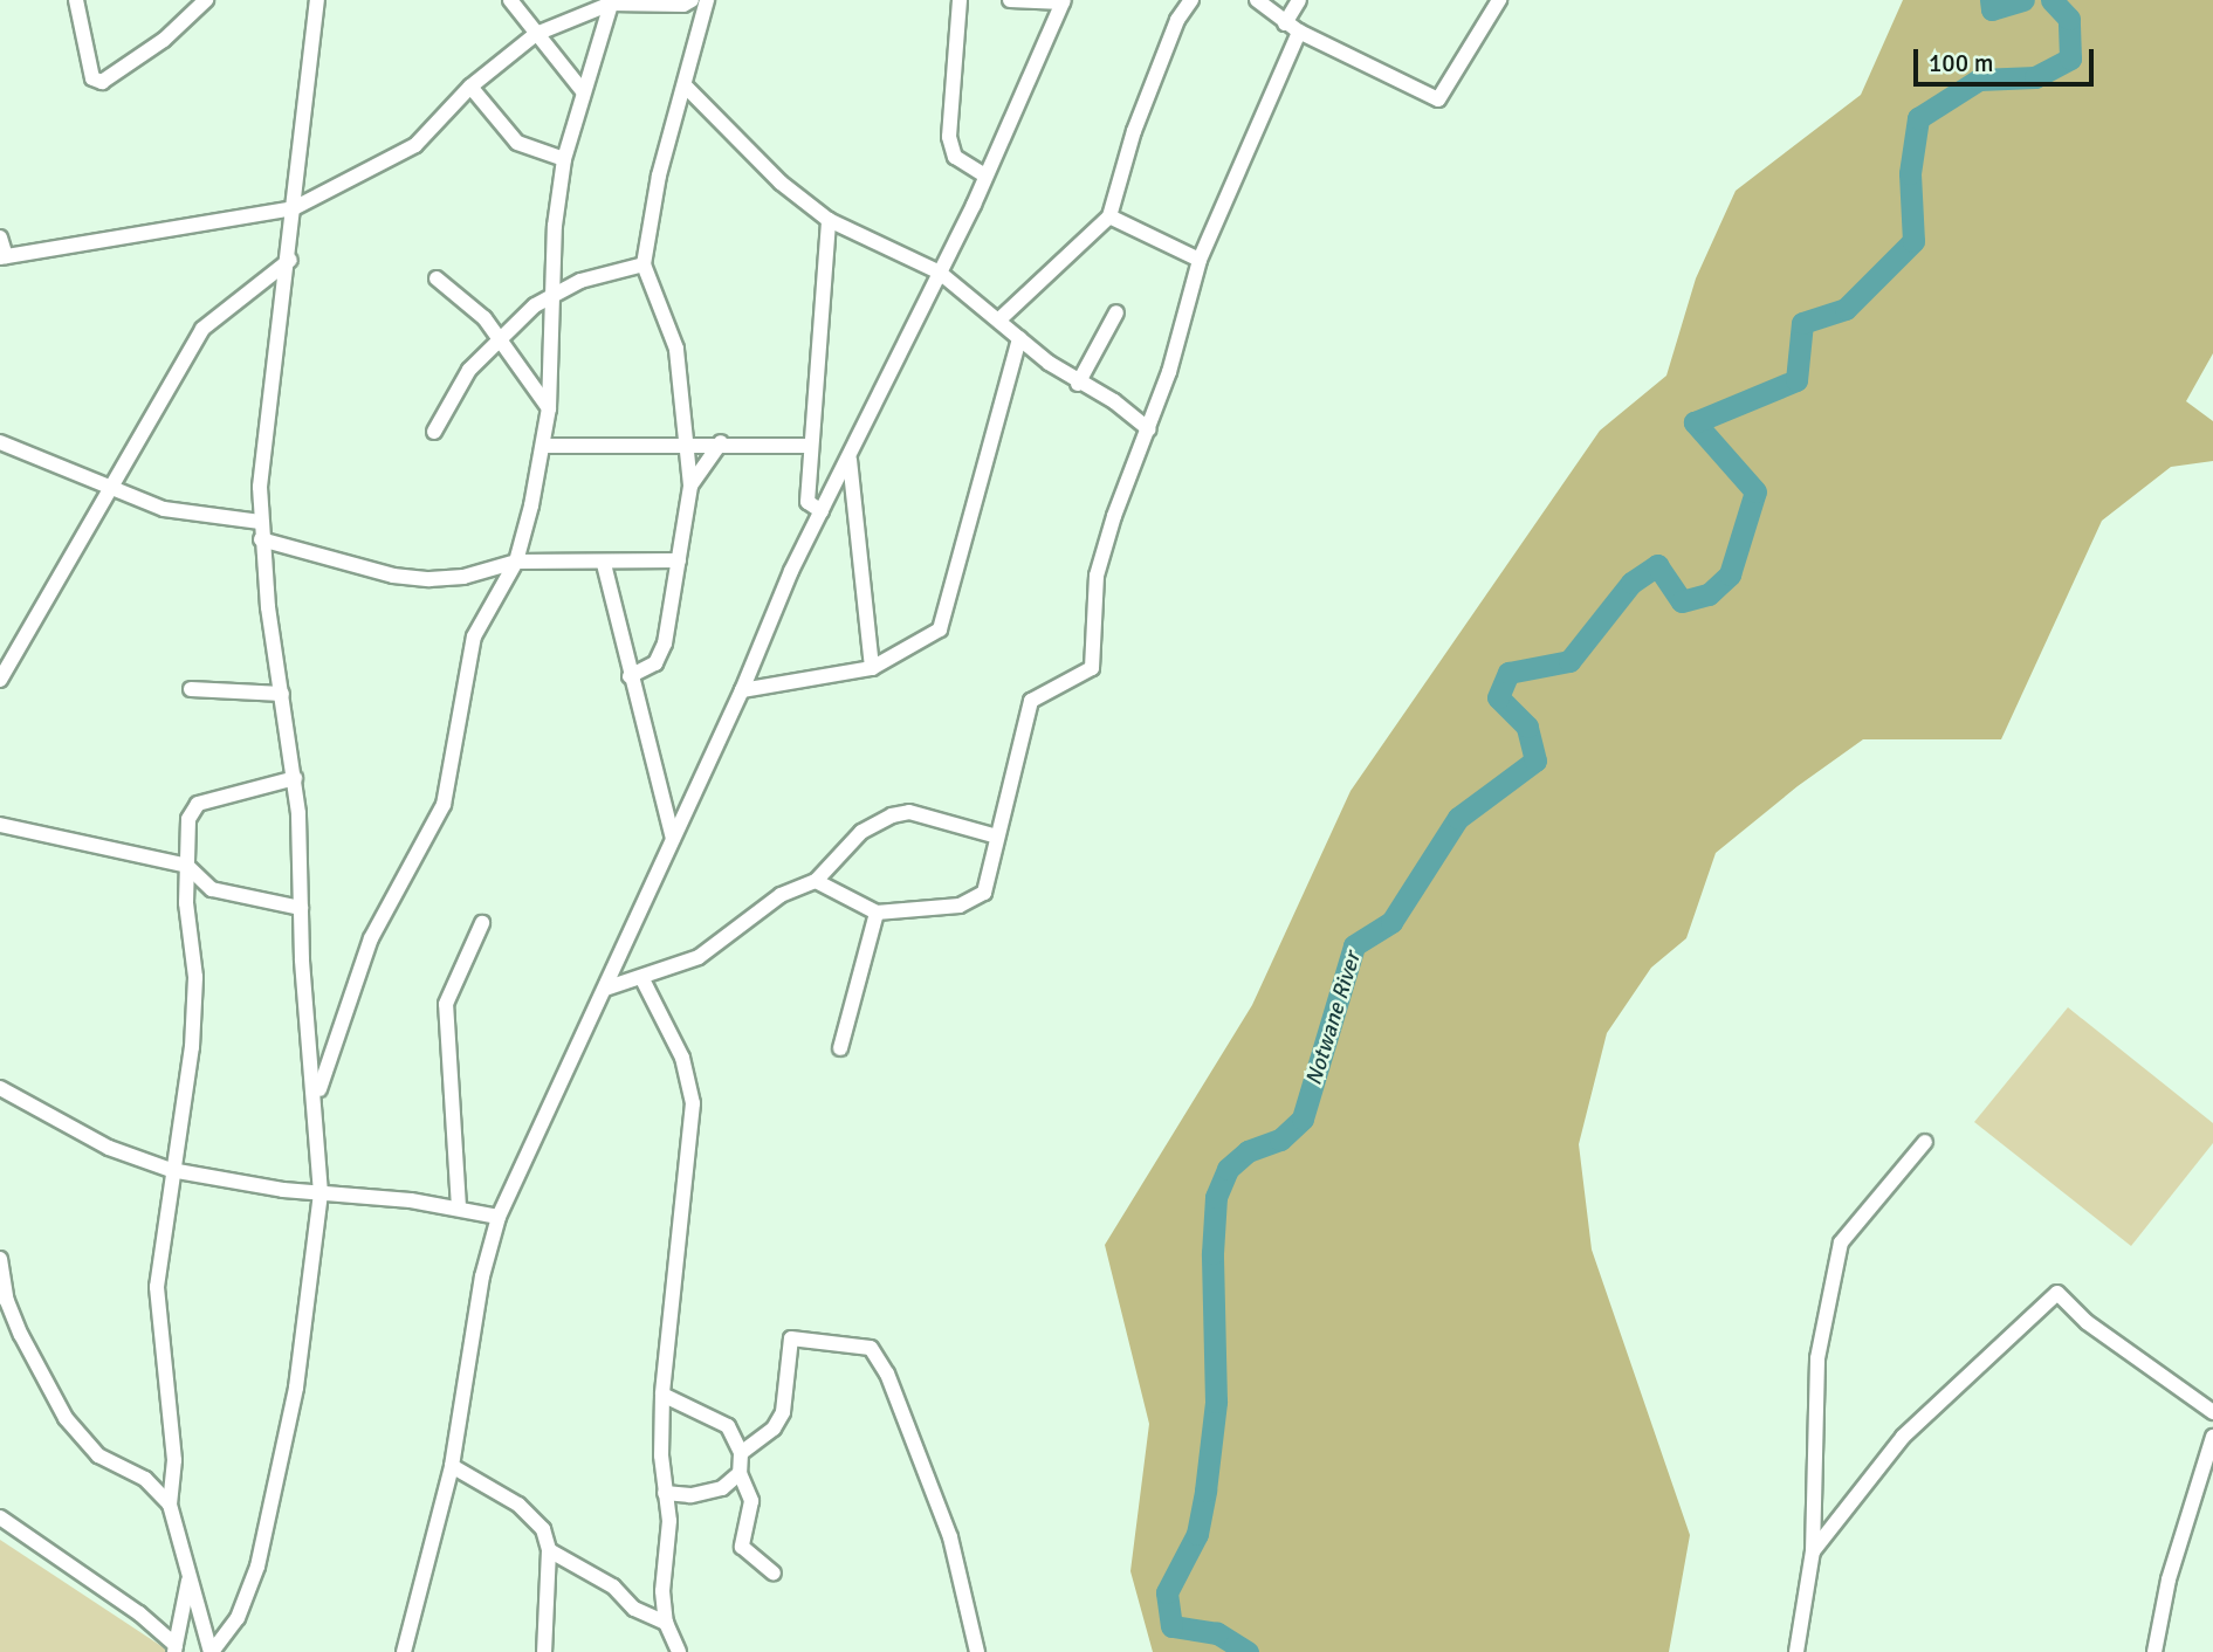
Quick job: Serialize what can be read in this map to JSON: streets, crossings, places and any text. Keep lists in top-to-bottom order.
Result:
{
  "water": ["Notwane River"],
  "scale_bar": "100 m"
}
